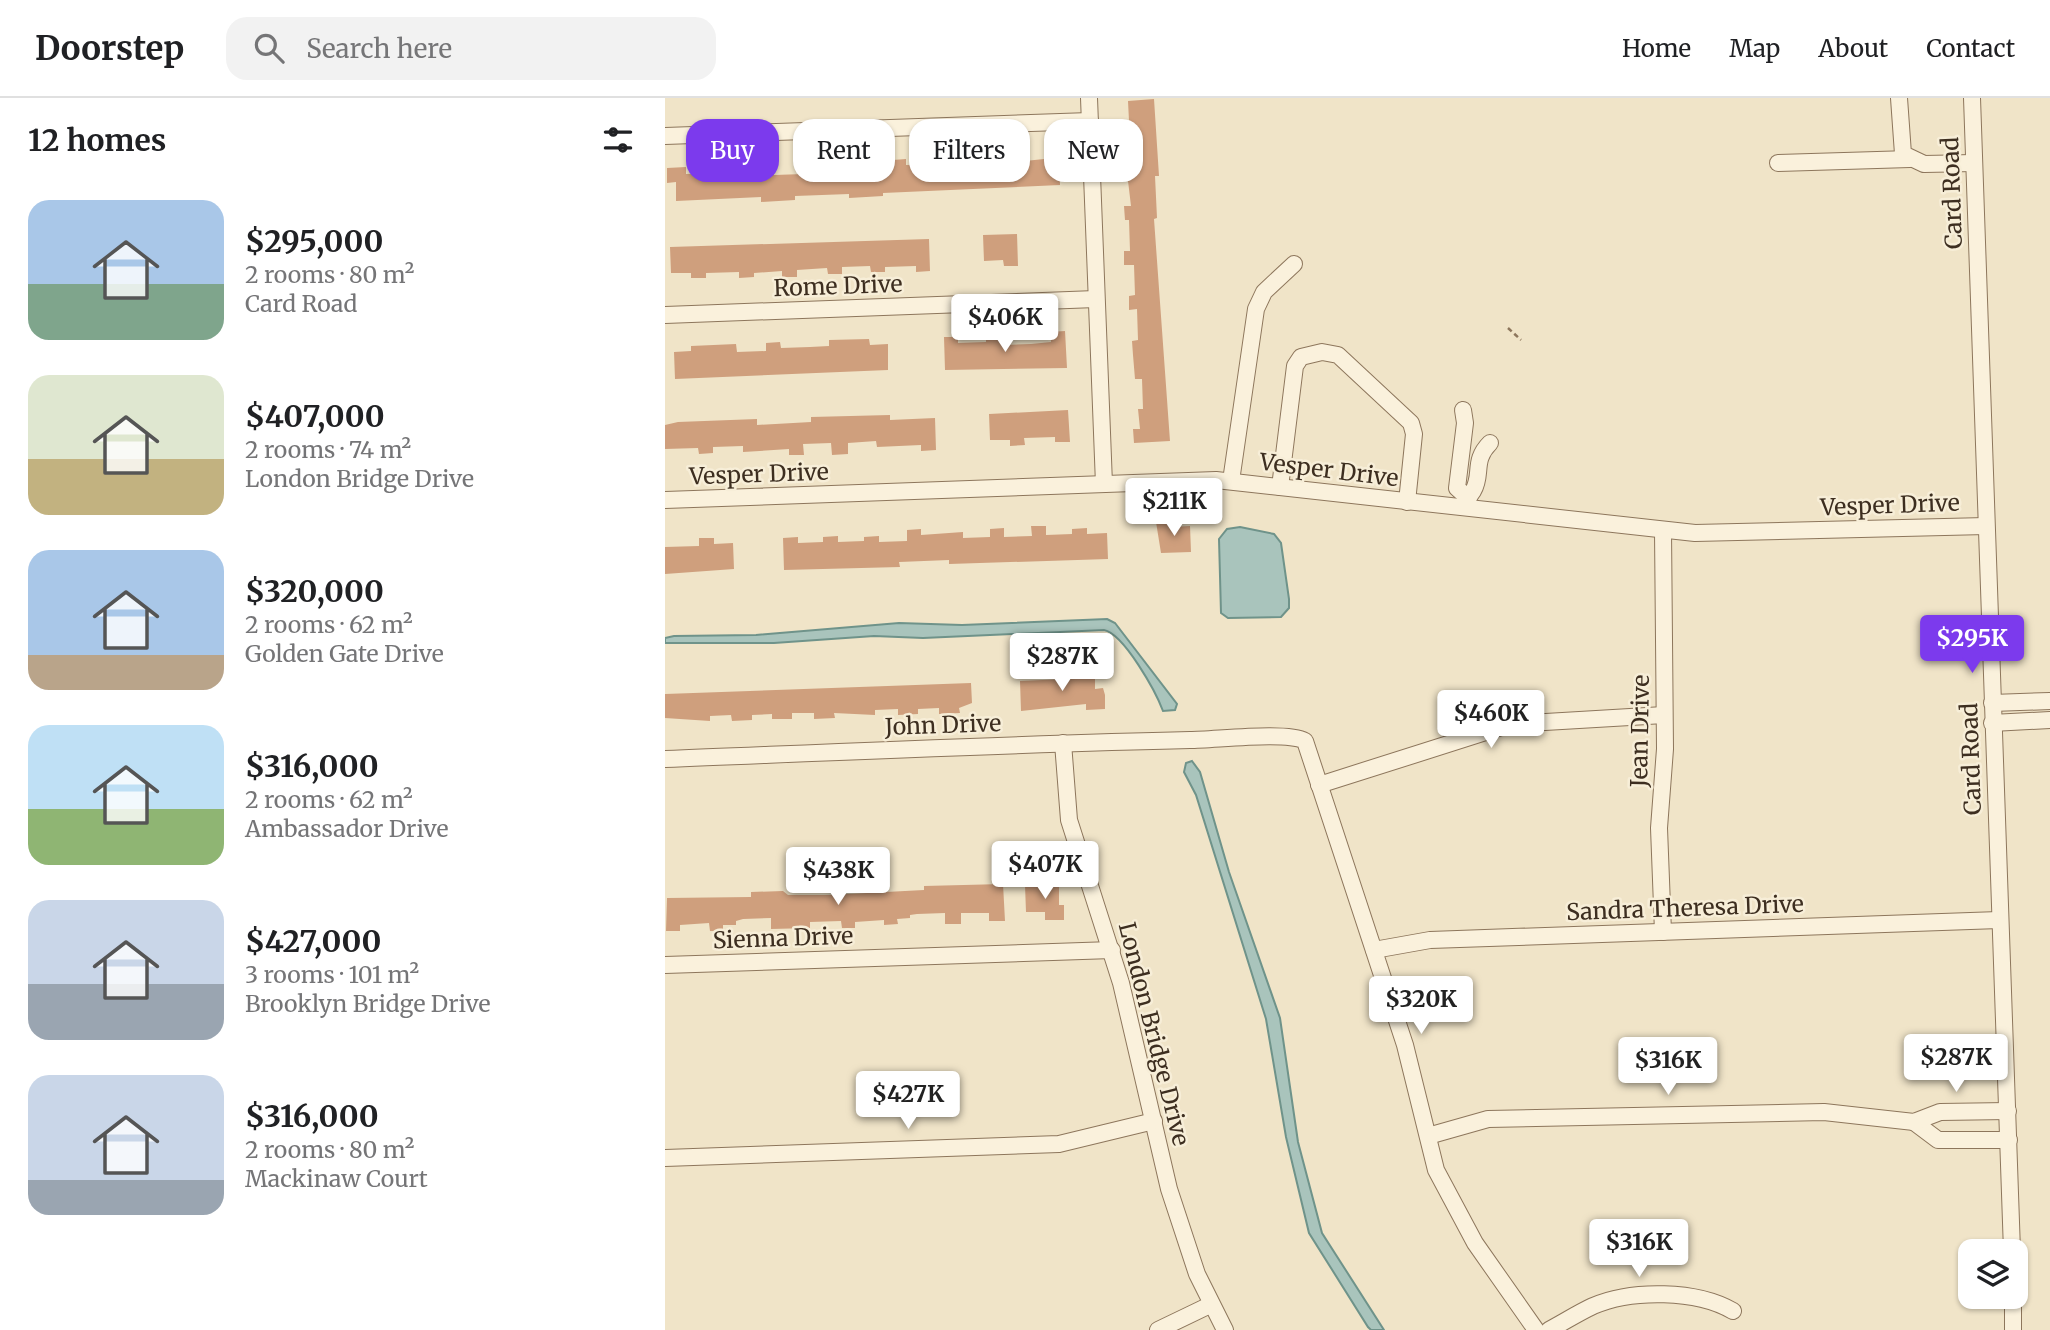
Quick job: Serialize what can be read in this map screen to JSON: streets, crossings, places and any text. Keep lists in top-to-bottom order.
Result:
{
  "streets": {
    "street": [
      "Card Road",
      "Rome Drive",
      "Vesper Drive",
      "John Drive",
      "Jean Drive",
      "Sandra Theresa Drive",
      "Sienna Drive",
      "London Bridge Drive"
    ]
  },
  "crossings": [
    ["Card Road", "Vesper Drive"],
    ["Card Road", "Sandra Theresa Drive"],
    ["Vesper Drive", "Jean Drive"],
    ["John Drive", "London Bridge Drive"],
    ["Jean Drive", "Sandra Theresa Drive"],
    ["Sienna Drive", "London Bridge Drive"]
  ],
  "page": {
    "header": "Doorstep",
    "search": "Search here",
    "nav": [
      "Home",
      "Map",
      "About",
      "Contact"
    ],
    "heading": "12 homes",
    "chip": [
      "Buy",
      "Rent",
      "Filters",
      "New"
    ],
    "list": [
      {
        "name": "$295,000",
        "note": "2 rooms · 80 m² · Card Road"
      },
      {
        "name": "$407,000",
        "note": "2 rooms · 74 m² · London Bridge Drive"
      },
      {
        "name": "$320,000",
        "note": "2 rooms · 62 m² · Golden Gate Drive"
      },
      {
        "name": "$316,000",
        "note": "2 rooms · 62 m² · Ambassador Drive"
      },
      {
        "name": "$427,000",
        "note": "3 rooms · 101 m² · Brooklyn Bridge Drive"
      },
      {
        "name": "$316,000",
        "note": "2 rooms · 80 m² · Mackinaw Court"
      }
    ],
    "price": [
      "$406K",
      "$211K",
      "$295K",
      "$287K",
      "$460K",
      "$407K",
      "$438K",
      "$320K",
      "$287K",
      "$316K",
      "$427K",
      "$316K"
    ]
  }
}
